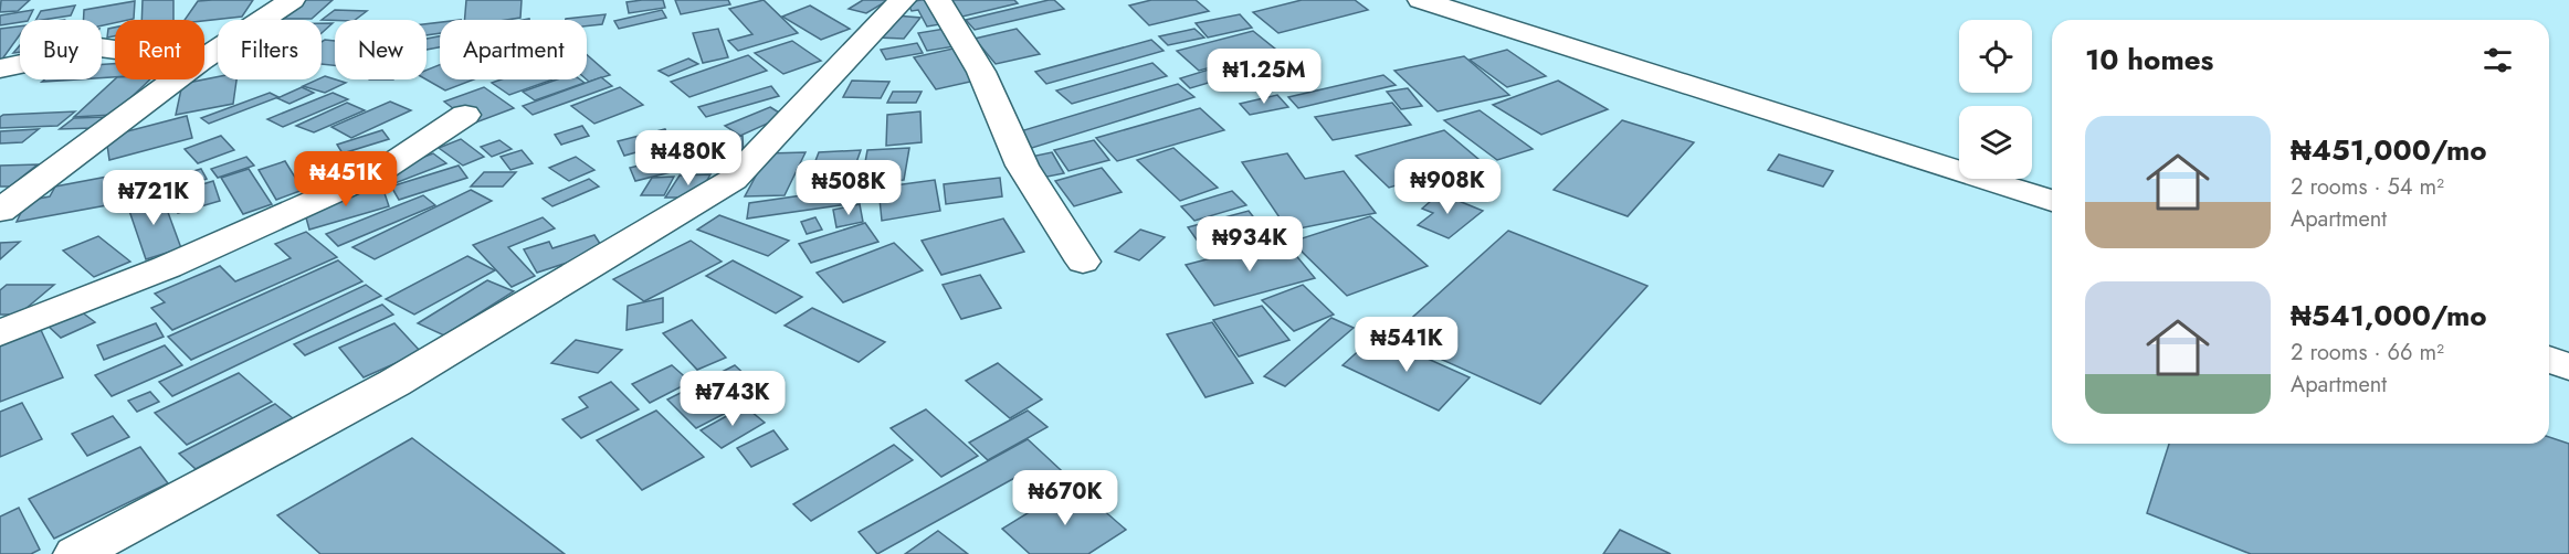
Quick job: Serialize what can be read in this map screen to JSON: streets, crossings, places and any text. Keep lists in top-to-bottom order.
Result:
{
  "page": {
    "chip": [
      "Buy",
      "Rent",
      "Filters",
      "New",
      "Apartment"
    ],
    "heading": "10 homes",
    "price": [
      "₦1.25M",
      "₦480K",
      "₦451K",
      "₦908K",
      "₦508K",
      "₦721K",
      "₦934K",
      "₦541K",
      "₦743K",
      "₦670K"
    ],
    "list": [
      {
        "name": "₦451,000/mo",
        "note": "2 rooms · 54 m² · Apartment"
      },
      {
        "name": "₦541,000/mo",
        "note": "2 rooms · 66 m² · Apartment"
      }
    ]
  }
}
